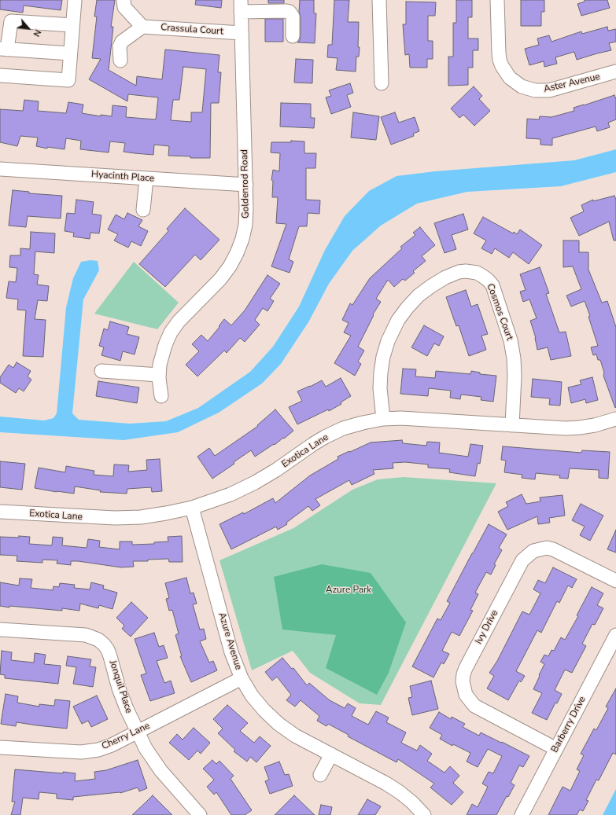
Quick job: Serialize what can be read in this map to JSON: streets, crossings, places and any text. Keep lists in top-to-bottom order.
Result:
{
  "streets": {
    "street": [
      "Crassula Court",
      "Aster Avenue",
      "Hyacinth Place",
      "Goldenrod Road",
      "Cosmos Court",
      "Exotica Lane",
      "Ivy Drive",
      "Azure Avenue",
      "Jonquil Place",
      "Barberry Drive",
      "Cherry Lane"
    ]
  },
  "crossings": [
    ["Crassula Court", "Goldenrod Road"],
    ["Hyacinth Place", "Goldenrod Road"],
    ["Cosmos Court", "Exotica Lane"],
    ["Exotica Lane", "Azure Avenue"],
    ["Ivy Drive", "Barberry Drive"],
    ["Azure Avenue", "Cherry Lane"],
    ["Jonquil Place", "Cherry Lane"]
  ],
  "parks": ["Azure Park"],
  "north": "bottom right"
}
